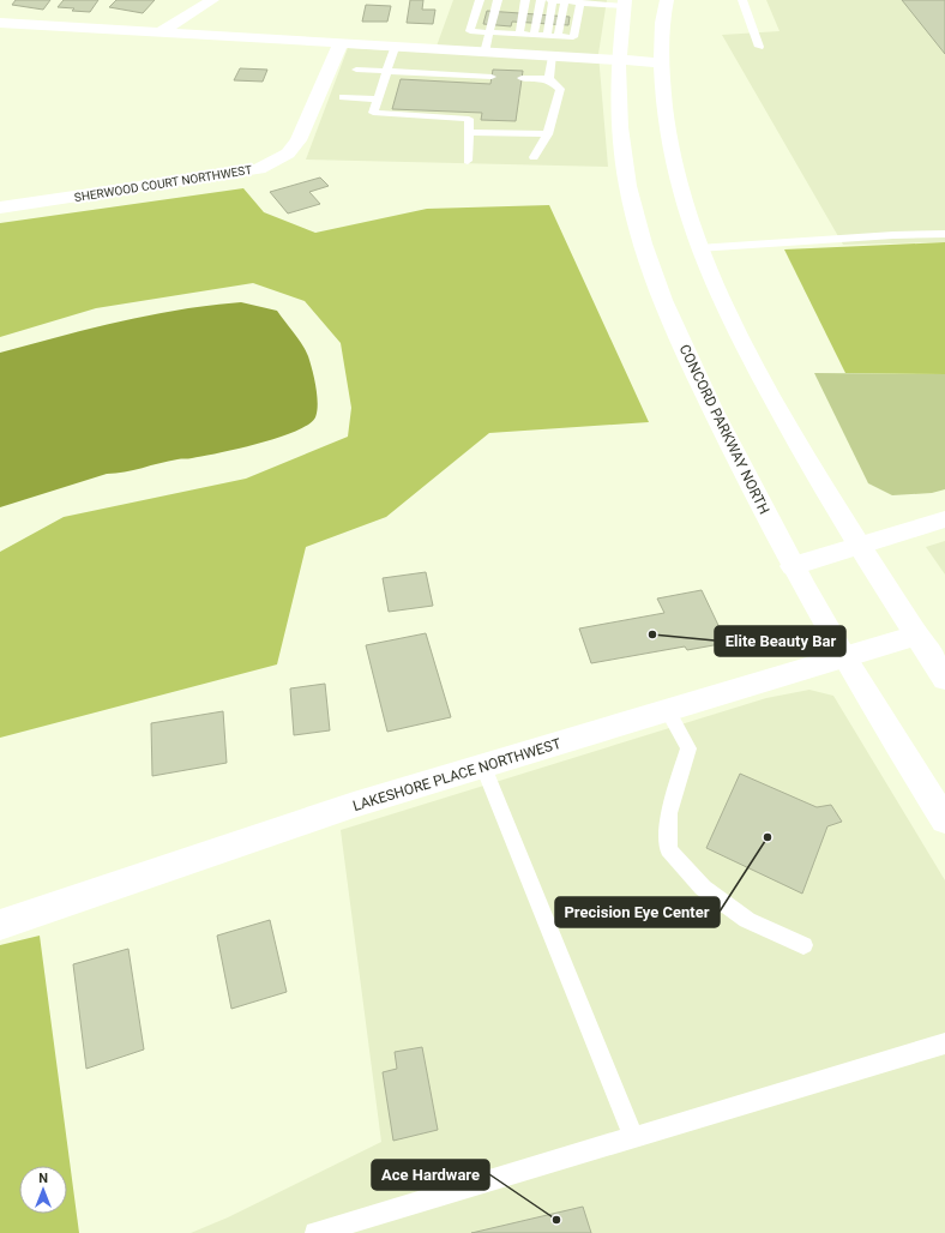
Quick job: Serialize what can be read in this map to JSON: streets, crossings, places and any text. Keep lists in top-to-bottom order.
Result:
{
  "streets": {
    "main road": ["SHERWOOD COURT NORTHWEST", "CONCORD PARKWAY NORTH", "LAKESHORE PLACE NORTHWEST"]
  },
  "crossings": [
    ["CONCORD PARKWAY NORTH", "LAKESHORE PLACE NORTHWEST"]
  ],
  "places": ["Elite Beauty Bar", "Precision Eye Center", "Ace Hardware"],
  "north": "top"
}
